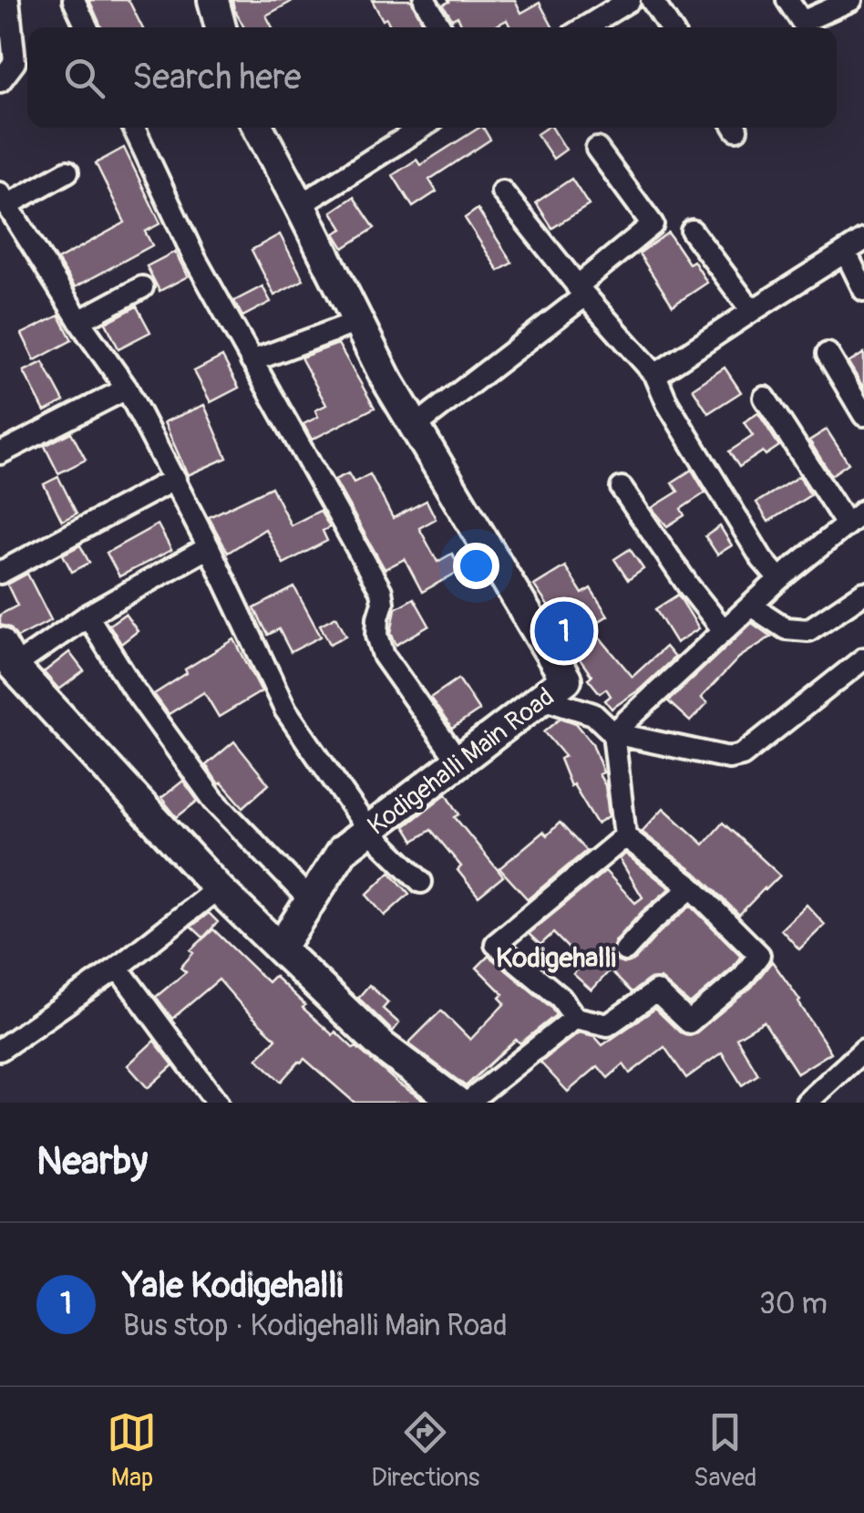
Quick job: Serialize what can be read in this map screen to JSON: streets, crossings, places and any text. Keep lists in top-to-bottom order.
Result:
{
  "streets": {
    "street": ["Kodigehalli Main Road"]
  },
  "districts": ["Kodigehalli"],
  "page": {
    "search": "Search here",
    "pins": "1",
    "heading": "Nearby",
    "list": [
      {
        "mark": "1",
        "name": "Yale Kodigehalli",
        "note": "Bus stop · Kodigehalli Main Road",
        "value": "30 m"
      }
    ],
    "nav": ["Map", "Directions", "Saved"]
  }
}
